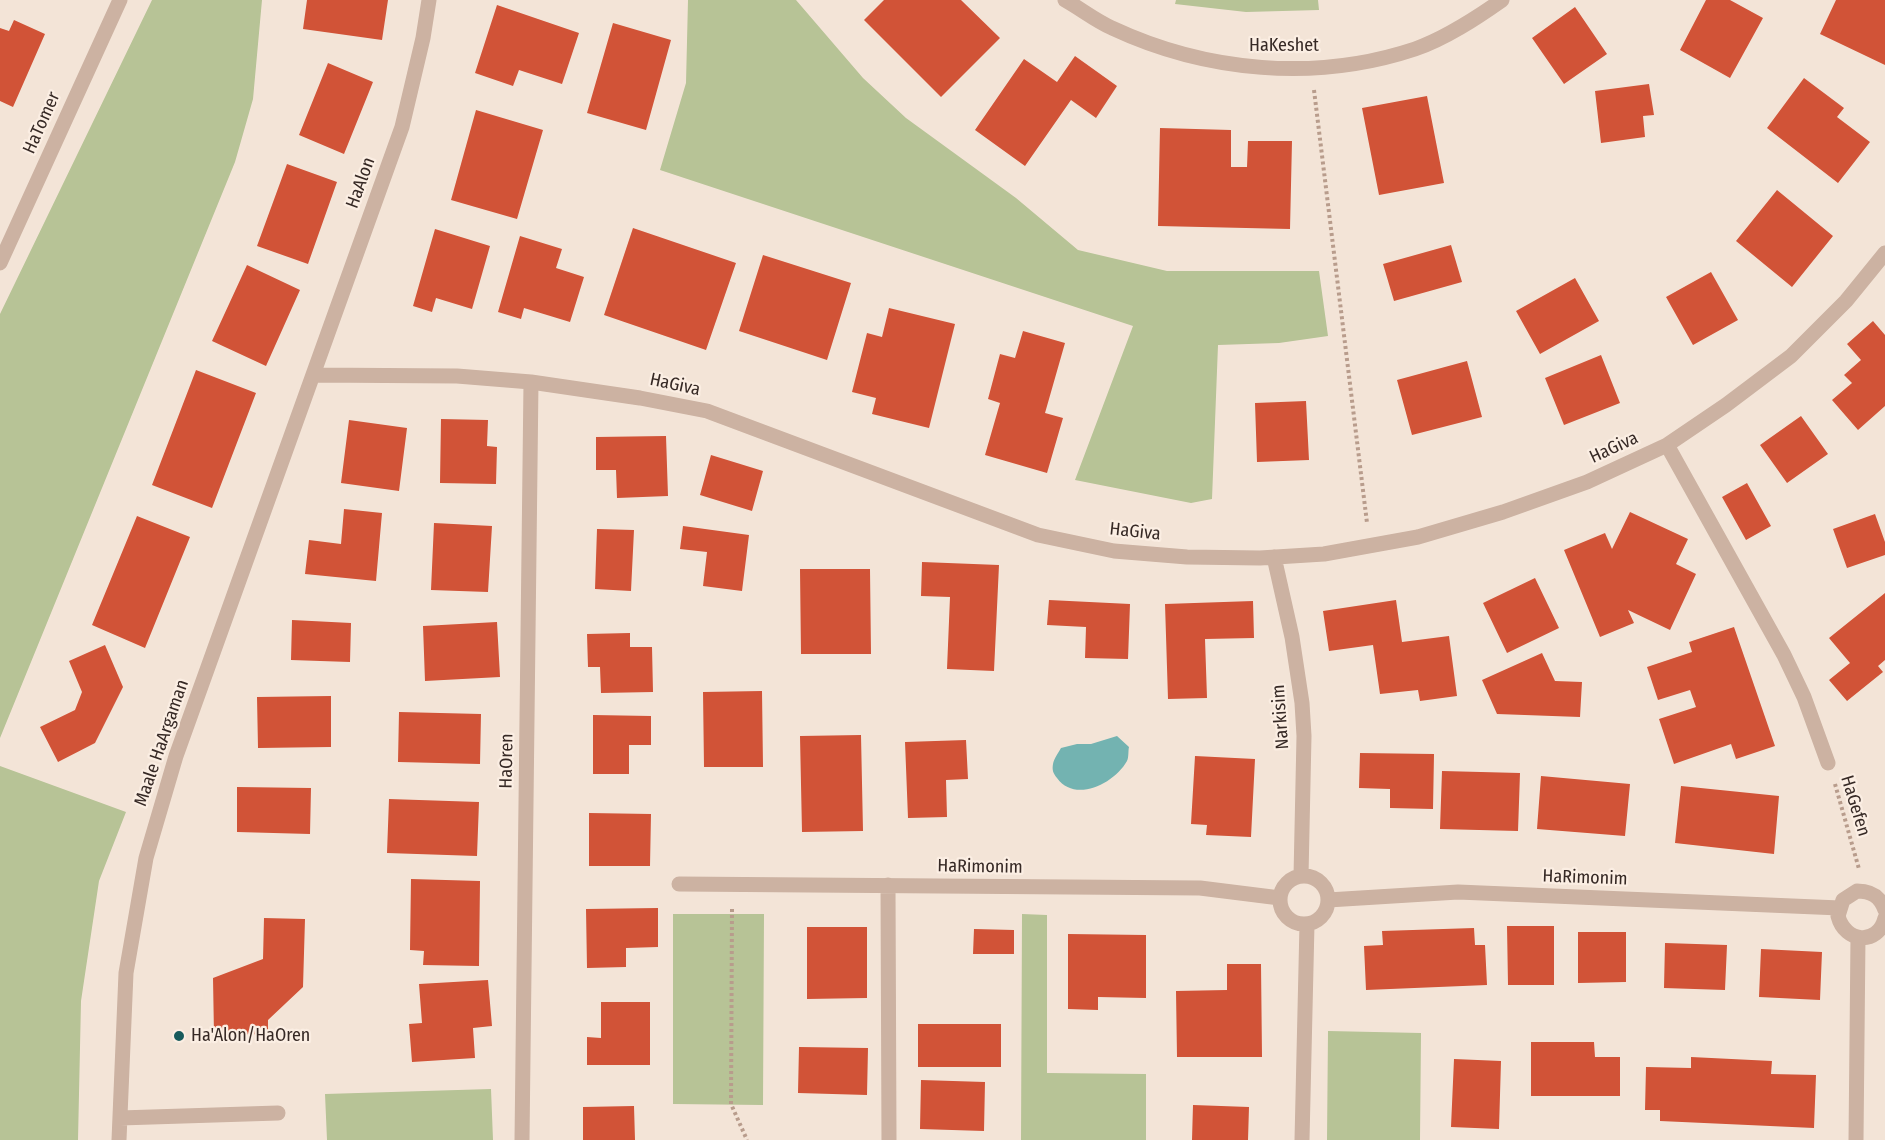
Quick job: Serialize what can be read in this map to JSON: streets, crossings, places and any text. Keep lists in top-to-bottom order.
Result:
{
  "streets": {
    "street": [
      "HaKeshet",
      "HaTomer",
      "HaAlon",
      "HaGiva",
      "Narkisim",
      "Maale HaArgaman",
      "HaOren",
      "HaRimonim"
    ],
    "path": ["HaGefen"]
  },
  "crossings": [
    ["HaAlon", "HaGiva"],
    ["HaAlon", "Maale HaArgaman"],
    ["HaGiva", "Narkisim"],
    ["HaGiva", "Maale HaArgaman"],
    ["HaGiva", "HaOren"],
    ["Narkisim", "HaRimonim"]
  ],
  "places": ["Ha'Alon/HaOren"]
}
